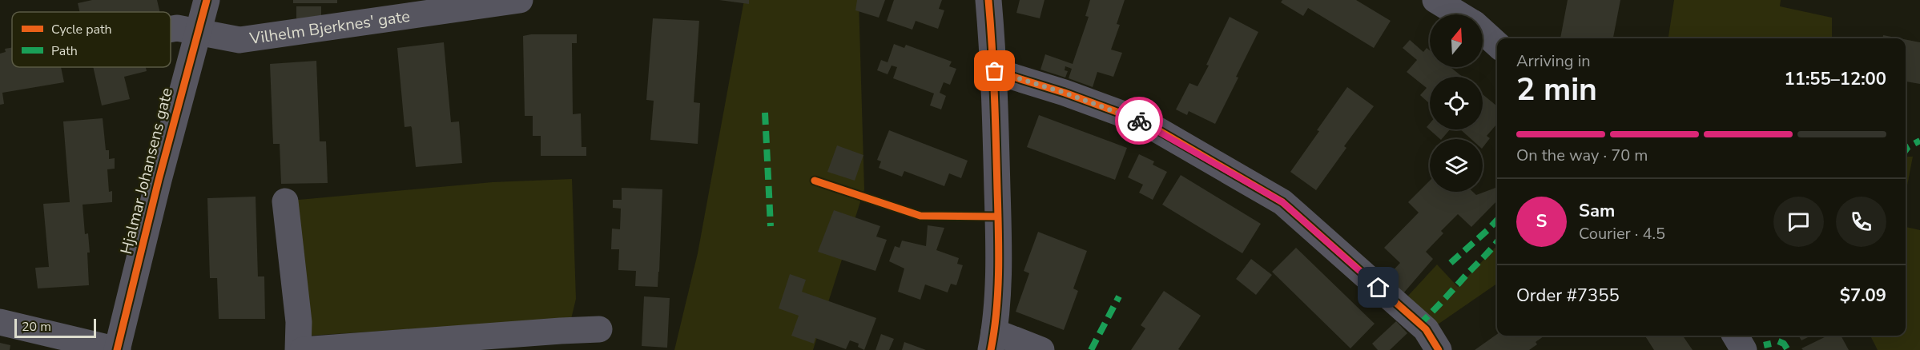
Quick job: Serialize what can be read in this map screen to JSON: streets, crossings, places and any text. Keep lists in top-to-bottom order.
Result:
{
  "streets": {
    "street": ["Vilhelm Bjerknes' gate", "Hjalmar Johansens gate"]
  },
  "crossings": [
    ["Vilhelm Bjerknes' gate", "Hjalmar Johansens gate"]
  ],
  "legend": ["Cycle path", "Path"],
  "scale_bar": "20 m",
  "north": "top",
  "page": {
    "heading": ["2 min", "Arriving in", "11:55–12:00"],
    "panel": [
      "Sam",
      "Courier · 4.5",
      "Order #7355",
      "$7.09"
    ],
    "bar": "On the way · 70 m",
    "round": "S",
    "scale": "20 m"
  }
}
